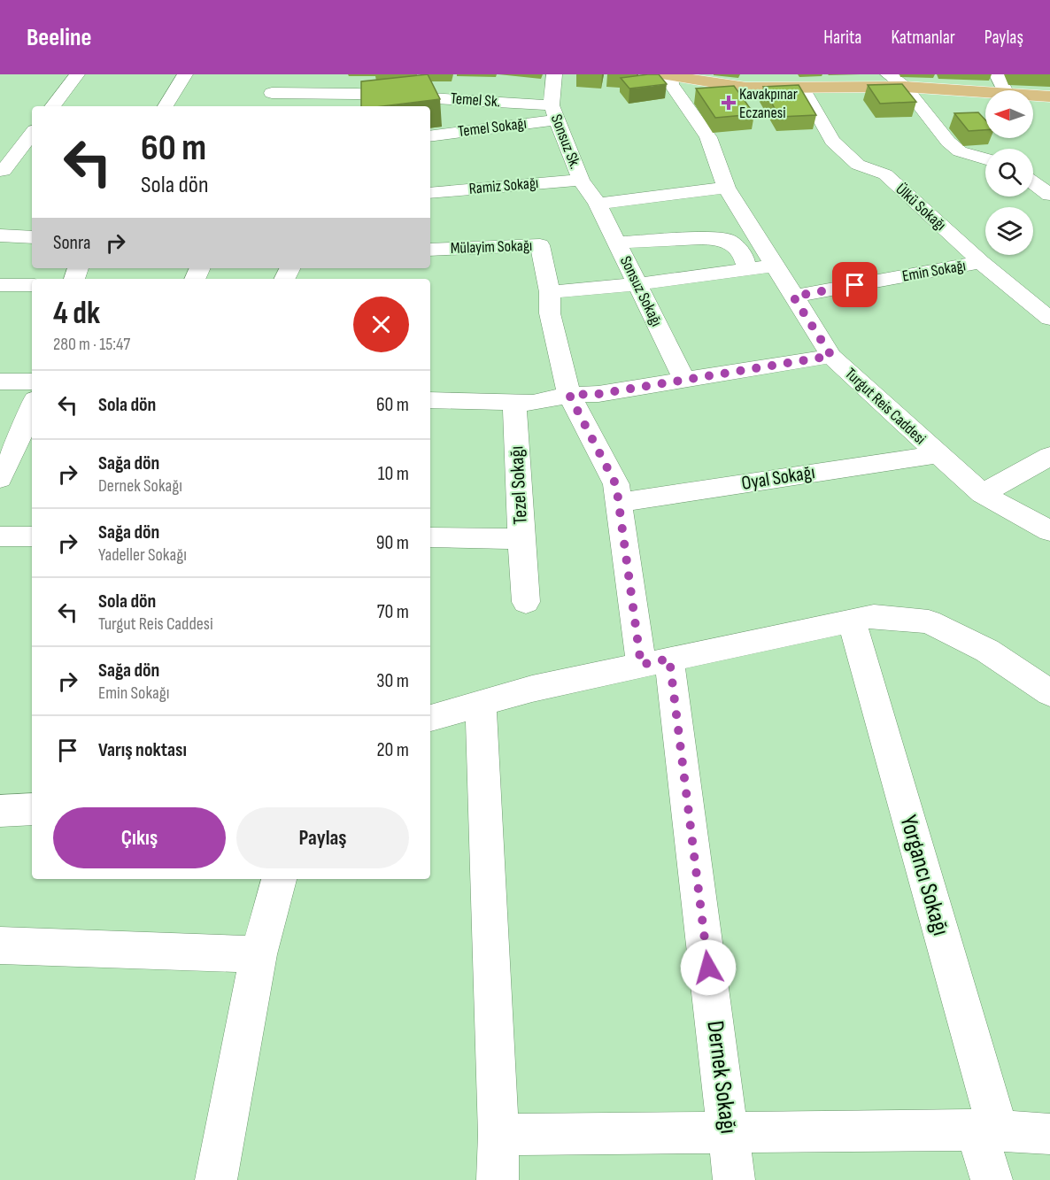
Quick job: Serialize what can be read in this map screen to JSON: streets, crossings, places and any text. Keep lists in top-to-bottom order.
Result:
{
  "streets": {
    "street": [
      "Temel Sk.",
      "Temel Sokağı",
      "Sonsuz Sk.",
      "Ramiz Sokağı",
      "Ülkü Sokağı",
      "Mülayim Sokağı",
      "Emin Sokağı",
      "Sonsuz Sokağı",
      "Turgut Reis Caddesi",
      "Oyal Sokağı",
      "Tezel Sokağı",
      "Yorgancı Sokağı",
      "Dernek Sokağı"
    ]
  },
  "crossings": [
    ["Temel Sk.", "Temel Sokağı"],
    ["Temel Sk.", "Sonsuz Sk."],
    ["Temel Sokağı", "Sonsuz Sk."],
    ["Sonsuz Sk.", "Ramiz Sokağı"],
    ["Sonsuz Sk.", "Sonsuz Sokağı"],
    ["Ülkü Sokağı", "Emin Sokağı"],
    ["Mülayim Sokağı", "Dernek Sokağı"],
    ["Emin Sokağı", "Turgut Reis Caddesi"],
    ["Turgut Reis Caddesi", "Oyal Sokağı"],
    ["Oyal Sokağı", "Dernek Sokağı"]
  ],
  "places": {
    "health": ["Kavakpınar Eczanesi"]
  },
  "north": "left",
  "page": {
    "header": "Beeline",
    "nav": ["Harita", "Katmanlar", "Paylaş"],
    "turn": ["60 m", "Sola dön"],
    "then": "Sonra",
    "heading": ["4 dk", "280 m · 15:47"],
    "list": [
      {
        "name": "Sola dön",
        "value": "60 m"
      },
      {
        "name": "Sağa dön",
        "note": "Dernek Sokağı",
        "value": "10 m"
      },
      {
        "name": "Sağa dön",
        "note": "Yadeller Sokağı",
        "value": "90 m"
      },
      {
        "name": "Sola dön",
        "note": "Turgut Reis Caddesi",
        "value": "70 m"
      },
      {
        "name": "Sağa dön",
        "note": "Emin Sokağı",
        "value": "30 m"
      },
      {
        "name": "Varış noktası",
        "value": "20 m"
      }
    ],
    "buttons": ["Çıkış", "Paylaş"]
  }
}
